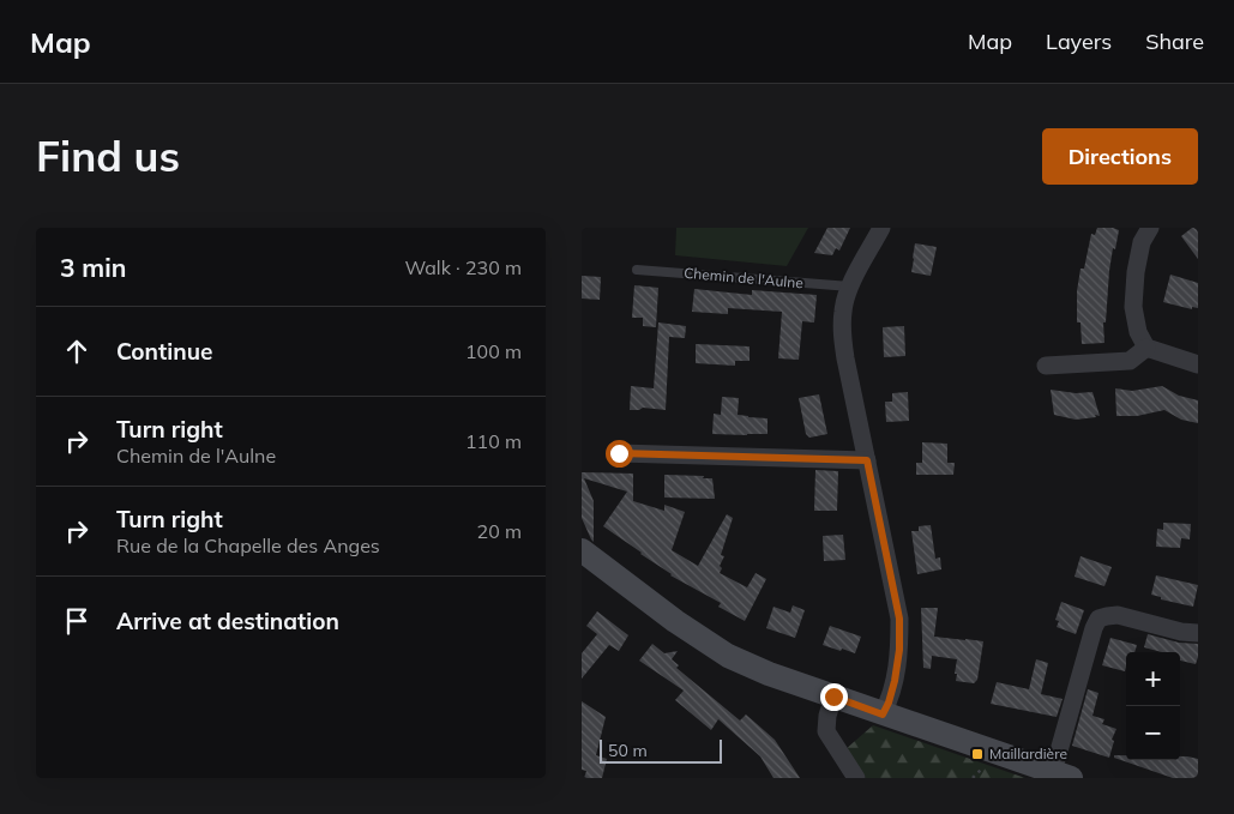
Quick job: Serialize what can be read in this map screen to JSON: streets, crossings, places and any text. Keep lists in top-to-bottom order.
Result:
{
  "streets": {
    "lane": ["Chemin de l'Aulne"]
  },
  "places": {
    "transit": ["Maillardière"]
  },
  "scale_bar": "50 m",
  "page": {
    "header": "Map",
    "nav": ["Map", "Layers", "Share"],
    "buttons": "Directions",
    "title": "Find us",
    "heading": ["3 min", "Walk · 230 m"],
    "list": [
      ["Continue", "100 m"],
      ["Turn right", "Chemin de l'Aulne", "110 m"],
      ["Turn right", "Rue de la Chapelle des Anges", "20 m"],
      "Arrive at destination"
    ],
    "map_buttons": ["+", "−"],
    "scale": "50 m"
  }
}
